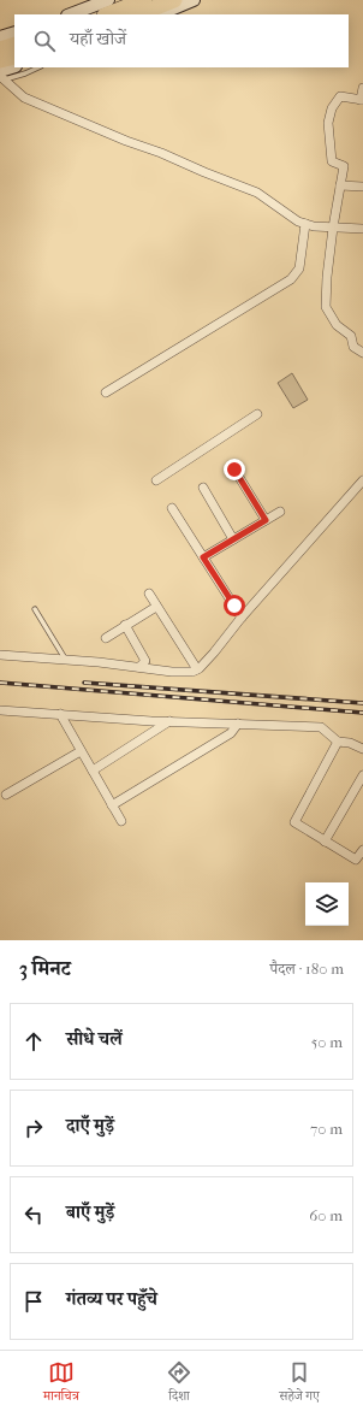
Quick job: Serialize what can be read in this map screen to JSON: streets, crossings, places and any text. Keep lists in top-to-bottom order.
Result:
{
  "page": {
    "search": "यहाँ खोजें",
    "heading": ["3 मिनट", "पैदल · 180 m"],
    "list": [
      ["सीधे चलें", "50 m"],
      ["दाएँ मुड़ें", "70 m"],
      ["बाएँ मुड़ें", "60 m"],
      "गंतव्य पर पहुँचे"
    ],
    "nav": ["मानचित्र", "दिशा", "सहेजे गए"]
  }
}
